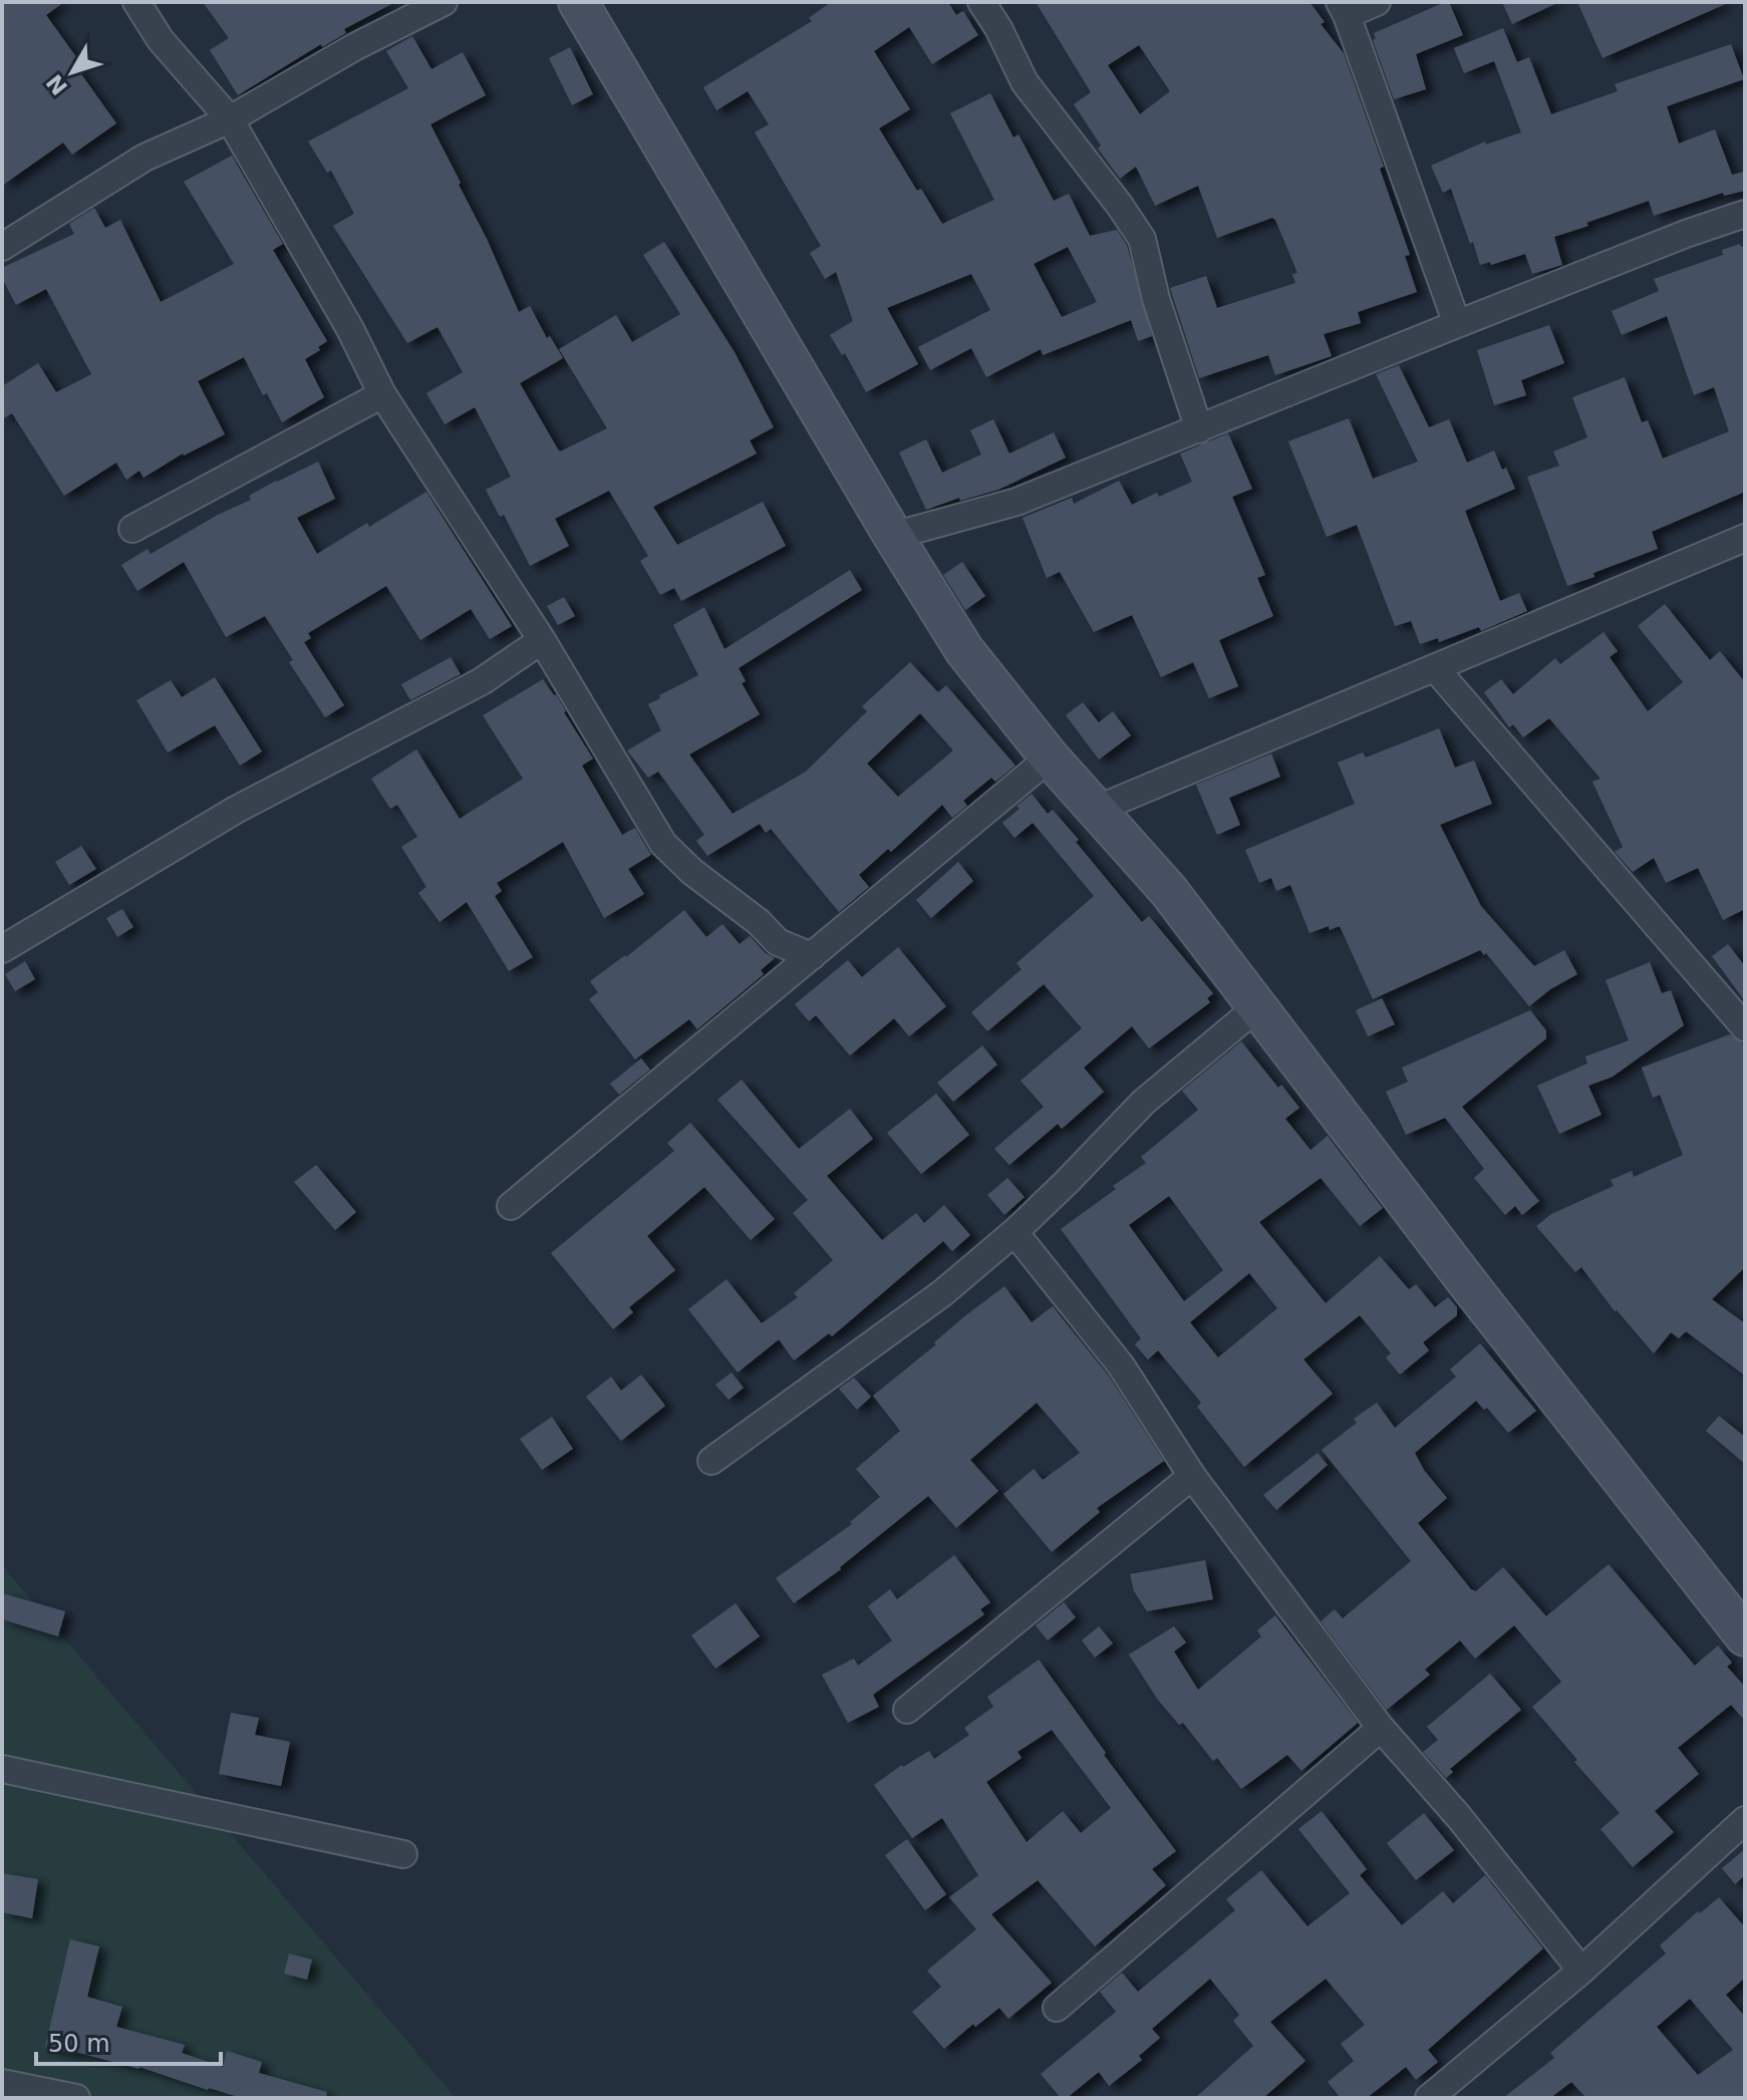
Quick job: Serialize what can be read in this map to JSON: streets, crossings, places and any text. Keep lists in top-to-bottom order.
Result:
{
  "scale_bar": "50 m",
  "north": "bottom left"
}
